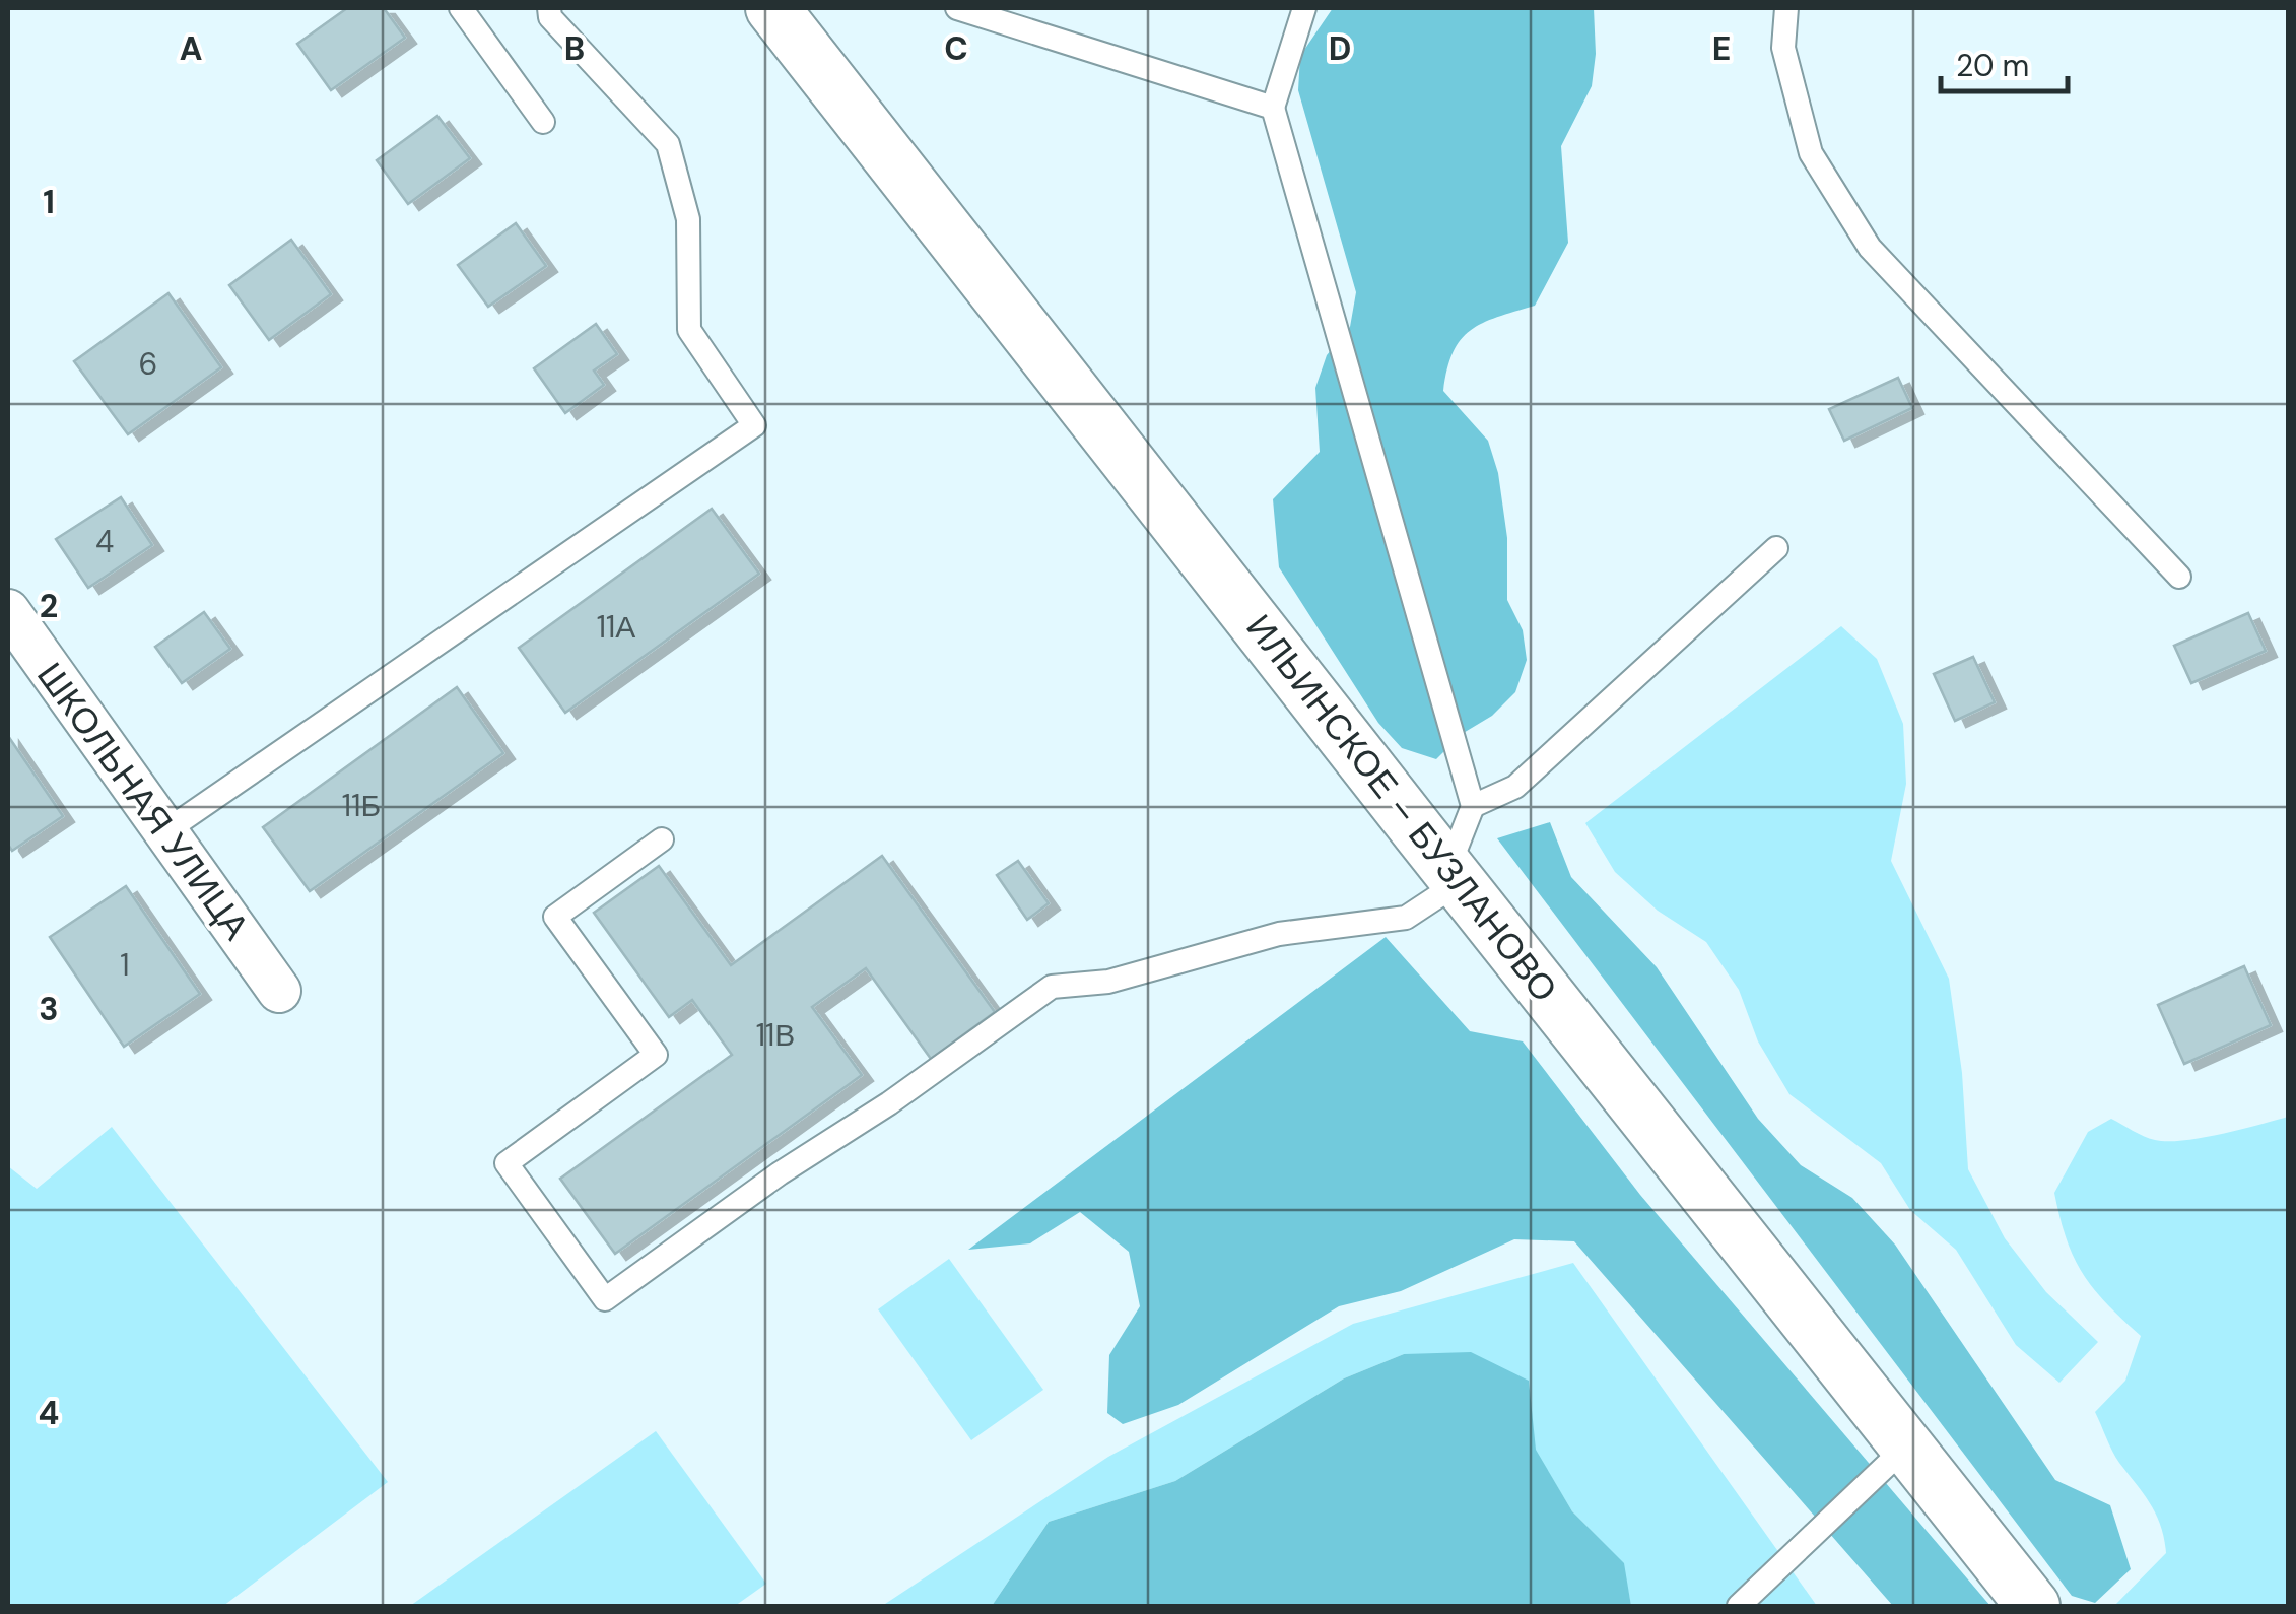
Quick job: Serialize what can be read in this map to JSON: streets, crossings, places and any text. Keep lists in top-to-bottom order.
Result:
{
  "streets": {
    "street": ["ШКОЛЬНАЯ УЛИЦА", "ИЛЬИНСКОЕ – БУЗЛАНОВО"]
  },
  "house_numbers": [
    "6",
    "4",
    "11А",
    "11Б",
    "1",
    "11В"
  ],
  "scale_bar": "20 m",
  "grid": {
    "columns": [
      "A",
      "B",
      "C",
      "D",
      "E"
    ],
    "rows": [
      "1",
      "2",
      "3",
      "4"
    ]
  }
}
